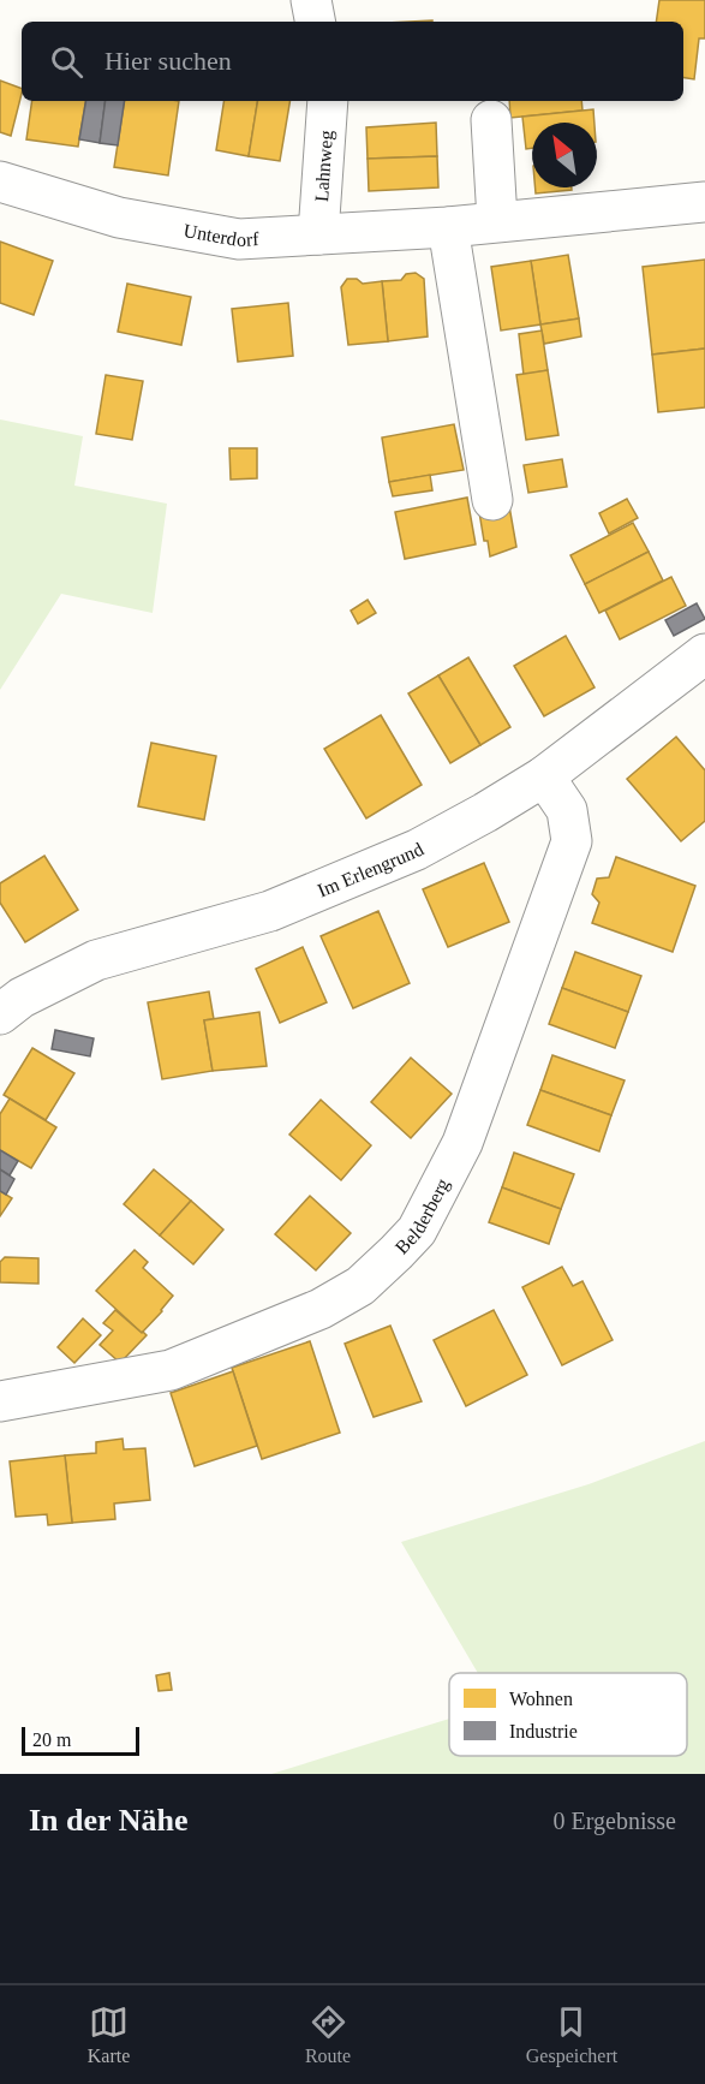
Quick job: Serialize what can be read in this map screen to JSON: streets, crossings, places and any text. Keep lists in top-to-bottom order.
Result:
{
  "streets": {
    "street": [
      "Lahnweg",
      "Unterdorf",
      "Im Erlengrund",
      "Belderberg"
    ]
  },
  "crossings": [
    ["Lahnweg", "Unterdorf"],
    ["Im Erlengrund", "Belderberg"]
  ],
  "legend": ["Wohnen", "Industrie"],
  "scale_bar": "20 m",
  "north": "top left",
  "page": {
    "search": "Hier suchen",
    "scale": "20 m",
    "heading": ["In der Nähe", "0 Ergebnisse"],
    "nav": ["Karte", "Route", "Gespeichert"]
  }
}
